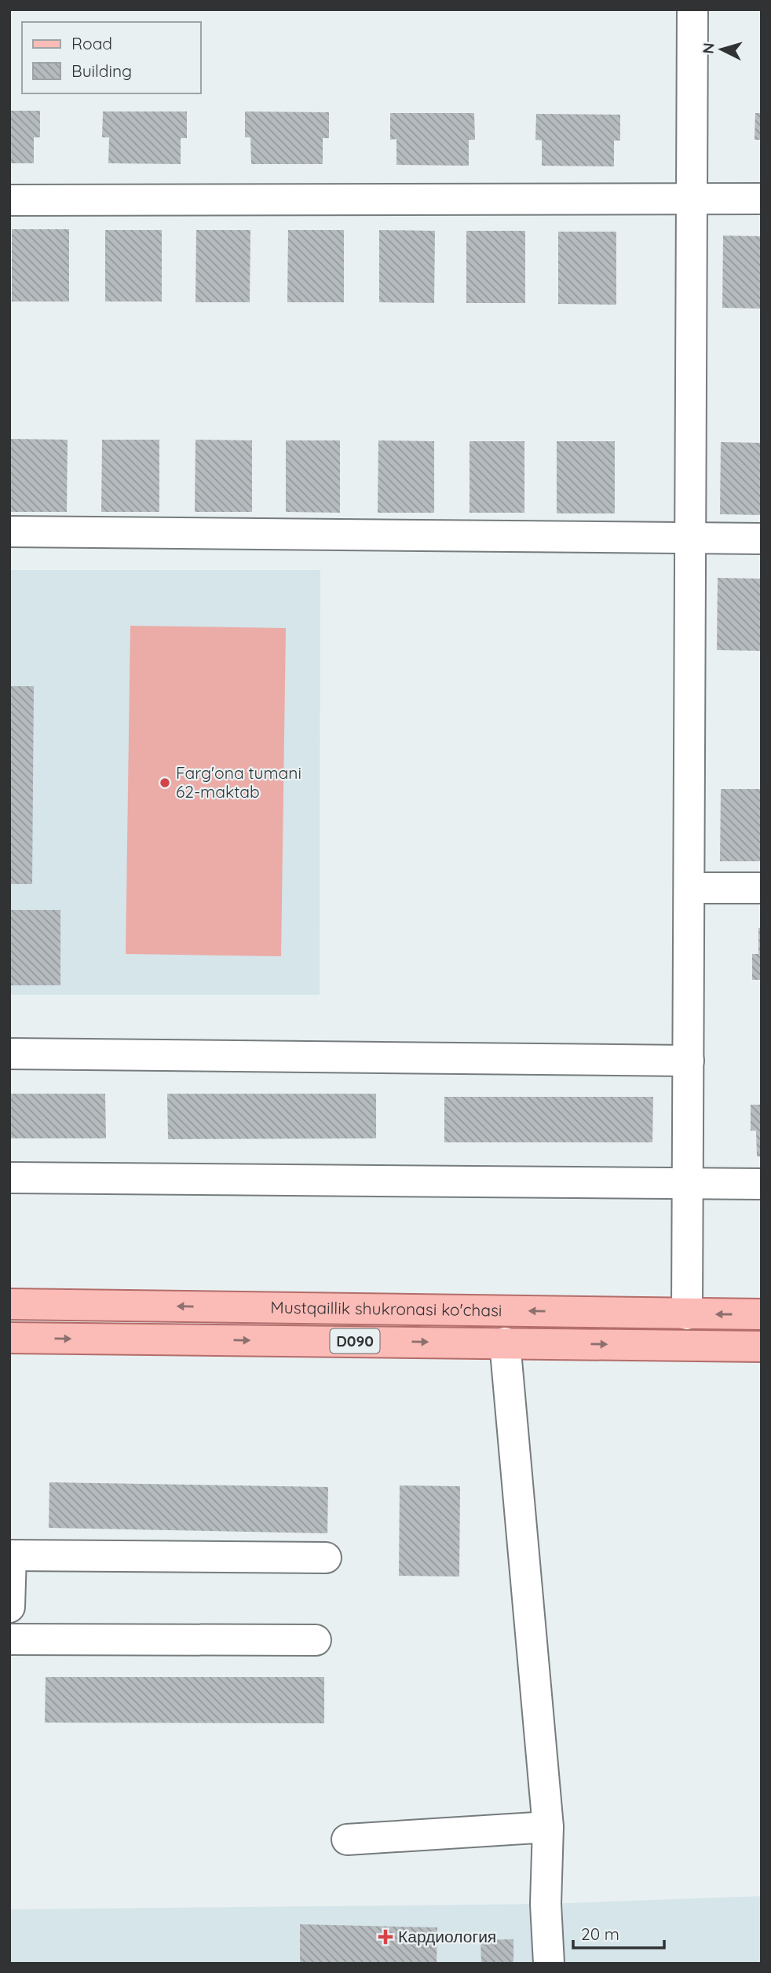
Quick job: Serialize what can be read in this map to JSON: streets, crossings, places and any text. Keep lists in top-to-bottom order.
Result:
{
  "streets": {
    "main road": ["Mustqaillik shukronasi ko'chasi", "D090"]
  },
  "places": {
    "other": ["Farg'ona tumani 62-maktab"],
    "health": ["Кардиология"]
  },
  "legend": ["Road", "Building"],
  "scale_bar": "20 m",
  "north": "left"
}
